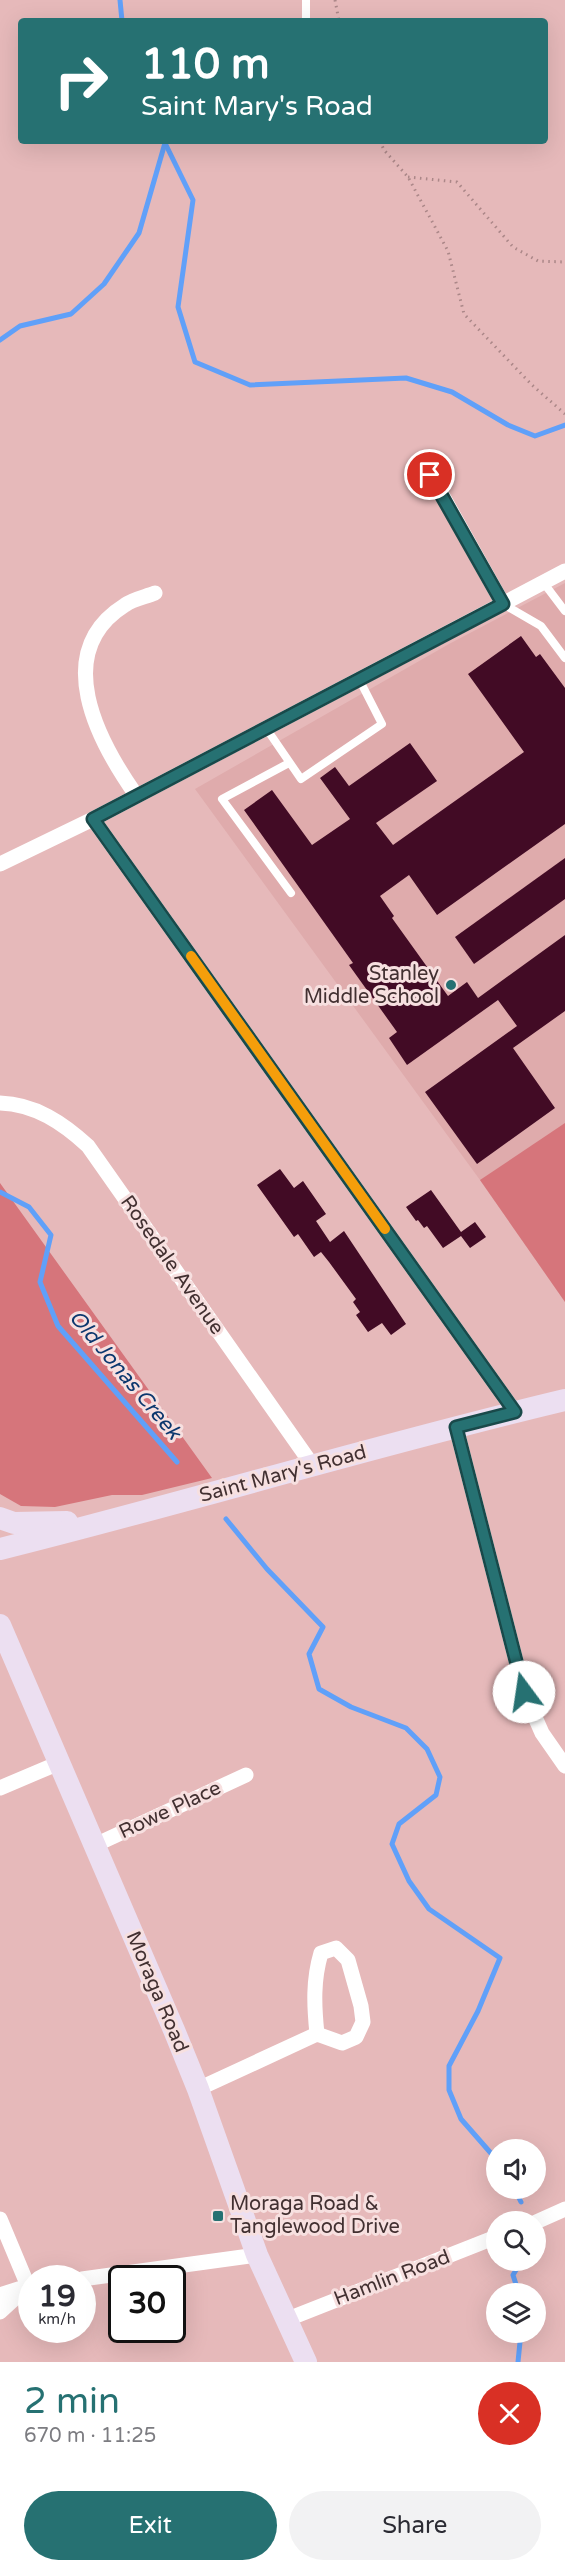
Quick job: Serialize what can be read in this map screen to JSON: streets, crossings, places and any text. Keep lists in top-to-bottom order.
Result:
{
  "streets": {
    "main road": ["Saint Mary's Road", "Moraga Road"],
    "street": ["Rosedale Avenue", "Rowe Place", "Hamlin Road"]
  },
  "crossings": [
    ["Rosedale Avenue", "Saint Mary's Road"],
    ["Rowe Place", "Moraga Road"],
    ["Moraga Road", "Hamlin Road"]
  ],
  "water": ["Old Jonas Creek"],
  "places": {
    "other": ["Stanley Middle School"],
    "transit": ["Moraga Road & Tanglewood Drive"]
  },
  "page": {
    "turn": ["110 m", "Saint Mary's Road"],
    "speed": "19 km/h",
    "limit": "30",
    "heading": ["2 min", "670 m · 11:25"],
    "buttons": ["Exit", "Share"]
  }
}
